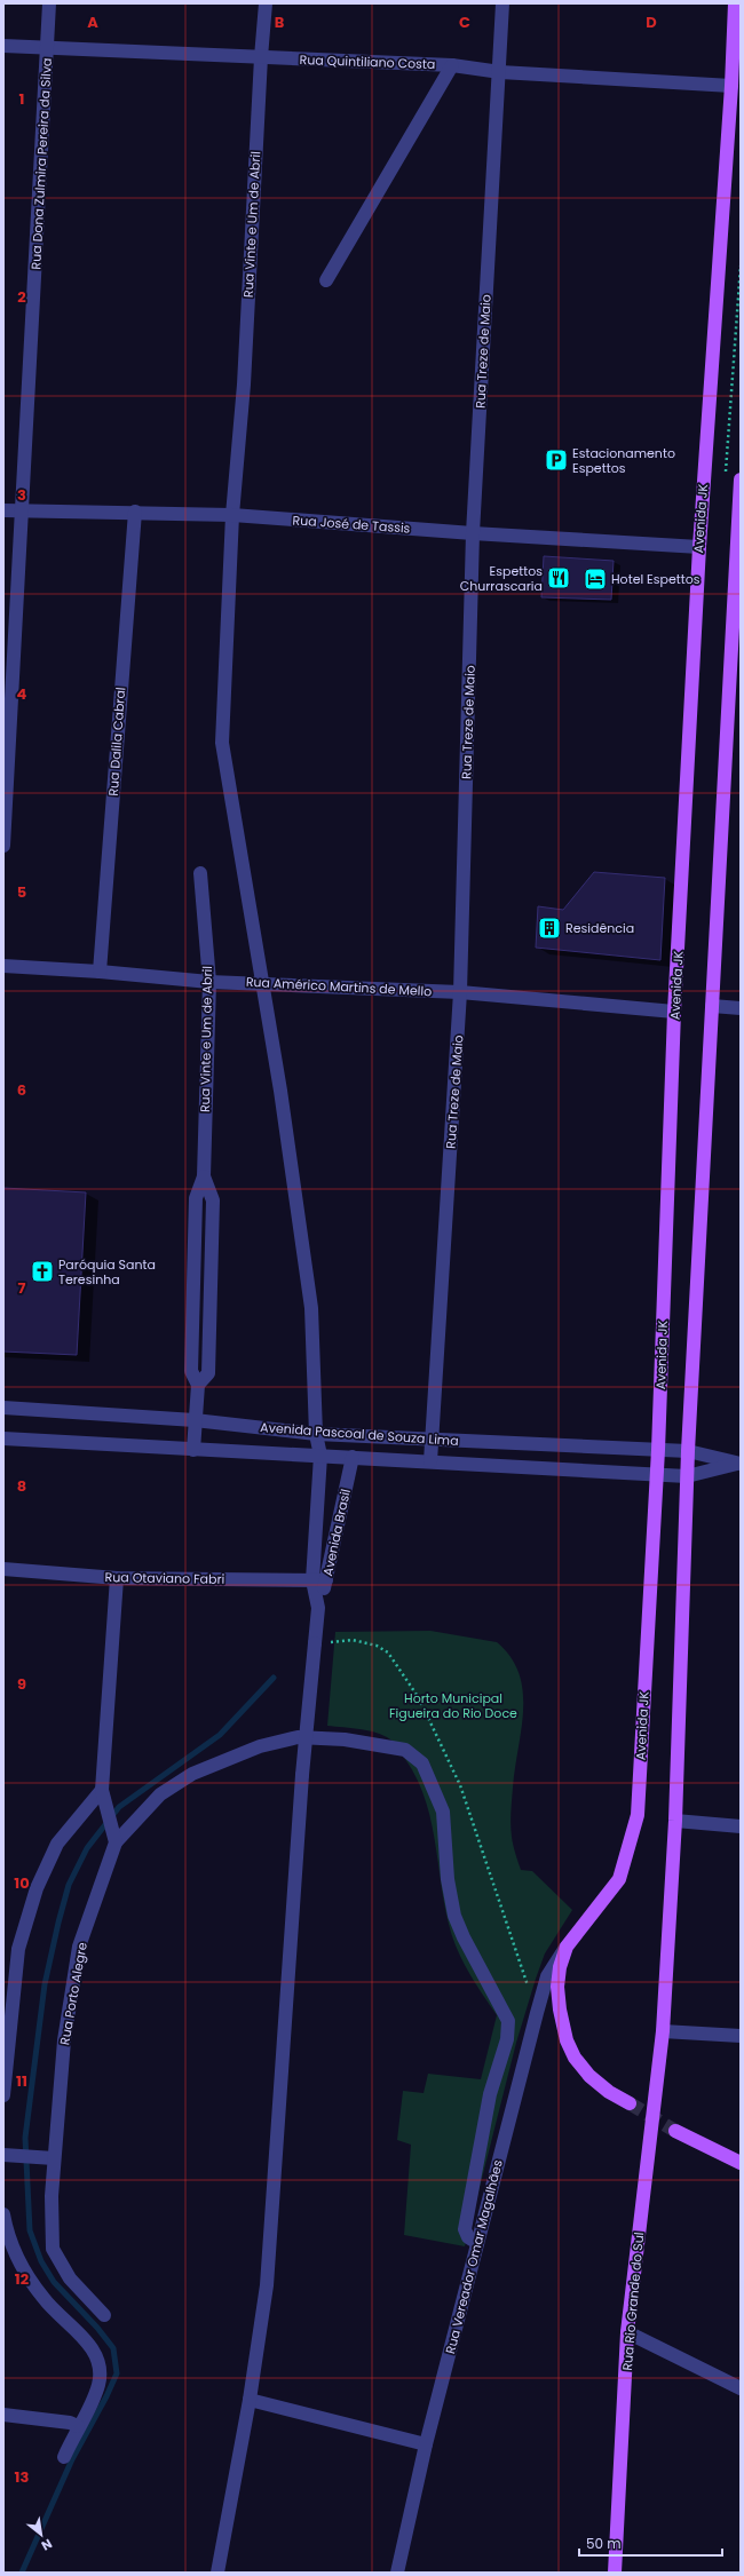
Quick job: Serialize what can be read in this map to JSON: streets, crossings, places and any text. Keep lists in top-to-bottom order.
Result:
{
  "streets": {
    "main road": ["Avenida JK", "Rua Rio Grande do Sul"],
    "street": [
      "Rua Quintiliano Costa",
      "Rua Dona Zulmira Pereira da Silva",
      "Rua Vinte e Um de Abril",
      "Rua Treze de Maio",
      "Rua José de Tassis",
      "Rua Dalila Cabral",
      "Rua Américo Martins de Mello",
      "Avenida Pascoal de Souza Lima",
      "Avenida Brasil",
      "Rua Otaviano Fabri",
      "Rua Porto Alegre",
      "Rua Vereador Omar Magalhães"
    ]
  },
  "crossings": [
    ["Rua Quintiliano Costa", "Rua Dona Zulmira Pereira da Silva"],
    ["Rua Quintiliano Costa", "Rua Vinte e Um de Abril"],
    ["Rua Quintiliano Costa", "Rua Treze de Maio"],
    ["Rua Quintiliano Costa", "Avenida JK"],
    ["Rua Dona Zulmira Pereira da Silva", "Rua José de Tassis"],
    ["Rua Vinte e Um de Abril", "Rua José de Tassis"],
    ["Rua Vinte e Um de Abril", "Rua Américo Martins de Mello"],
    ["Rua Vinte e Um de Abril", "Avenida Pascoal de Souza Lima"],
    ["Rua Vinte e Um de Abril", "Avenida Brasil"],
    ["Rua Vinte e Um de Abril", "Rua Otaviano Fabri"],
    ["Rua Treze de Maio", "Rua José de Tassis"],
    ["Rua Treze de Maio", "Rua Américo Martins de Mello"],
    ["Rua Treze de Maio", "Avenida Pascoal de Souza Lima"],
    ["Avenida JK", "Rua José de Tassis"],
    ["Avenida JK", "Rua Américo Martins de Mello"],
    ["Avenida JK", "Avenida Pascoal de Souza Lima"],
    ["Avenida JK", "Rua Vereador Omar Magalhães"],
    ["Rua José de Tassis", "Rua Dalila Cabral"],
    ["Rua Dalila Cabral", "Rua Américo Martins de Mello"],
    ["Avenida Pascoal de Souza Lima", "Avenida Brasil"],
    ["Avenida Brasil", "Rua Otaviano Fabri"]
  ],
  "parks": ["Horto Municipal Figueira do Rio Doce"],
  "places": {
    "parking": ["Estacionamento Espettos"],
    "restaurant": ["Espettos Churrascaria"],
    "hotel": ["Hotel Espettos"],
    "building": ["Residência"],
    "church": ["Paróquia Santa Teresinha"]
  },
  "scale_bar": "50 m",
  "north": "bottom right",
  "grid": {
    "columns": [
      "A",
      "B",
      "C",
      "D"
    ],
    "rows": [
      "1",
      "2",
      "3",
      "4",
      "5",
      "6",
      "7",
      "8",
      "9",
      "10",
      "11",
      "12",
      "13"
    ]
  }
}
